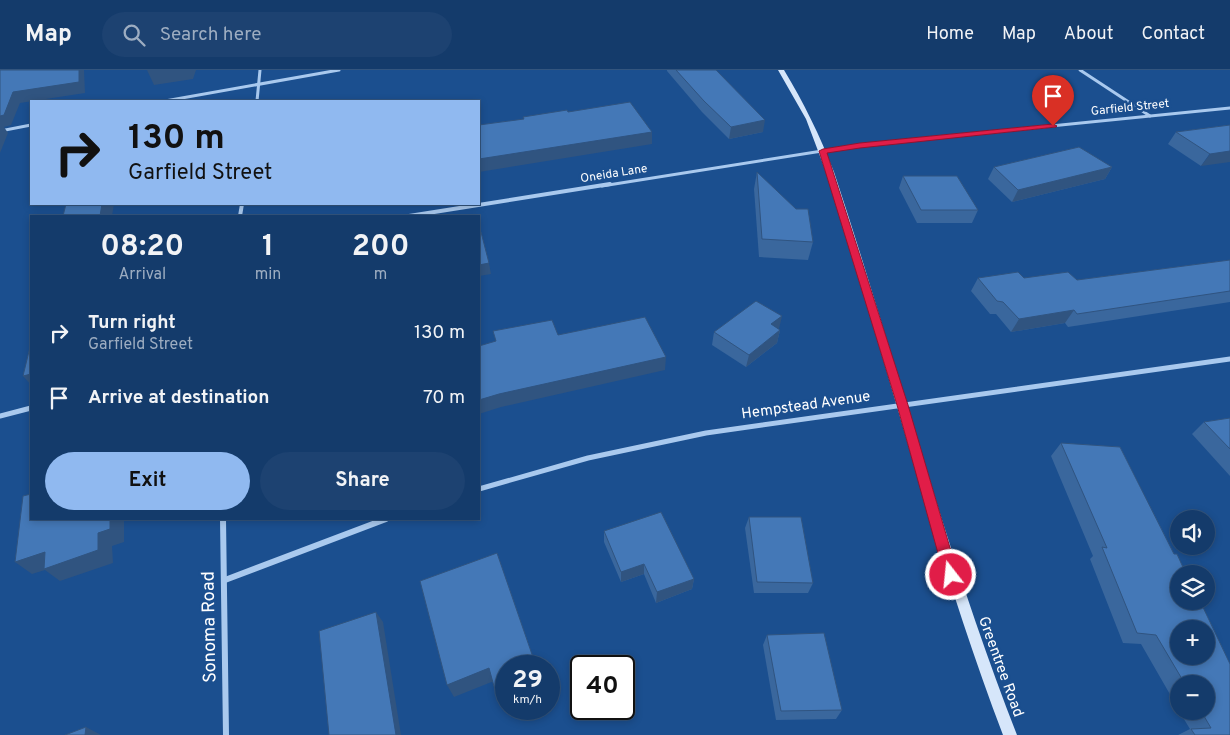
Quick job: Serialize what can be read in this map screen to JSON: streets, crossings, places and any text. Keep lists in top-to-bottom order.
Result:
{
  "streets": {
    "street": [
      "Garfield Street",
      "Oneida Lane",
      "Hempstead Avenue",
      "Sonoma Road",
      "Greentree Road"
    ]
  },
  "crossings": [
    ["Garfield Street", "Oneida Lane"],
    ["Garfield Street", "Greentree Road"],
    ["Oneida Lane", "Greentree Road"],
    ["Hempstead Avenue", "Greentree Road"]
  ],
  "page": {
    "header": "Map",
    "search": "Search here",
    "nav": [
      "Home",
      "Map",
      "About",
      "Contact"
    ],
    "turn": ["130 m", "Garfield Street"],
    "eta": [
      "08:20",
      "Arrival",
      "1",
      "min",
      "200",
      "m"
    ],
    "list": [
      {
        "name": "Turn right",
        "note": "Garfield Street",
        "value": "130 m"
      },
      {
        "name": "Arrive at destination",
        "value": "70 m"
      }
    ],
    "buttons": ["Exit", "Share"],
    "map_buttons": ["+", "−"],
    "speed": "29 km/h",
    "limit": "40"
  }
}
